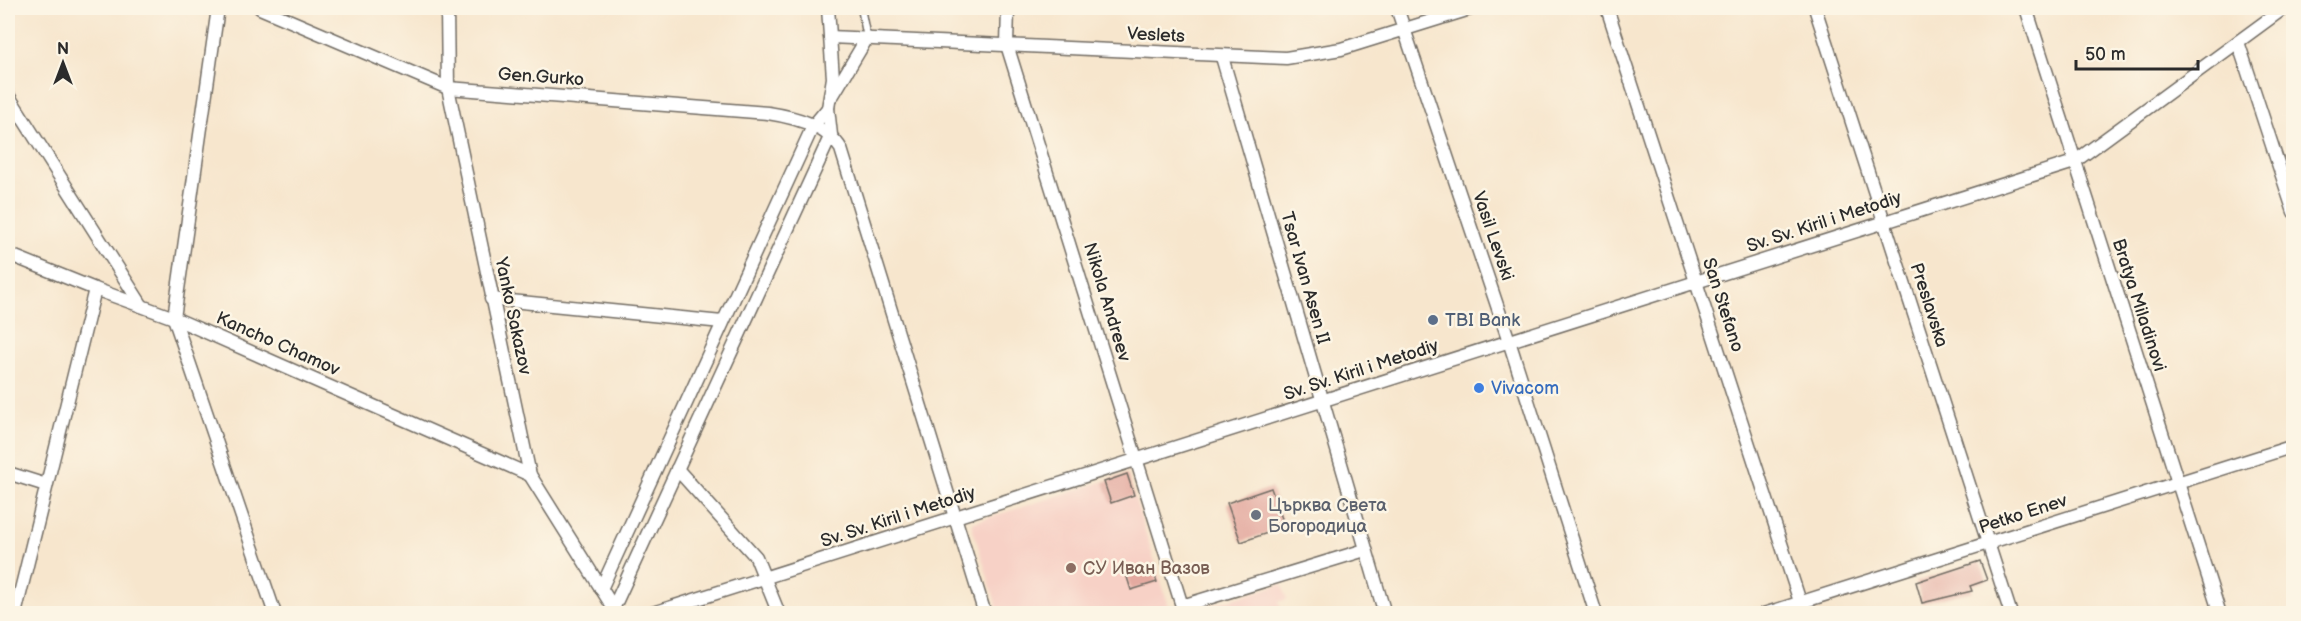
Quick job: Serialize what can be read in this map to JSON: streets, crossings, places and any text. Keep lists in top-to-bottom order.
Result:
{
  "streets": {
    "street": [
      "Veslets",
      "Gen.Gurko",
      "Sv. Sv. Kiril i Metodiy",
      "Vasil Levski",
      "Tsar Ivan Asen II",
      "Nikola Andreev",
      "San Stefano",
      "Preslavska",
      "Bratya Miladinovi",
      "Yanko Sakazov",
      "Kancho Chamov",
      "Petko Enev"
    ]
  },
  "crossings": [
    ["Veslets", "Vasil Levski"],
    ["Veslets", "Tsar Ivan Asen II"],
    ["Veslets", "Nikola Andreev"],
    ["Gen.Gurko", "Yanko Sakazov"],
    ["Sv. Sv. Kiril i Metodiy", "Vasil Levski"],
    ["Sv. Sv. Kiril i Metodiy", "Tsar Ivan Asen II"],
    ["Sv. Sv. Kiril i Metodiy", "Nikola Andreev"],
    ["Sv. Sv. Kiril i Metodiy", "San Stefano"],
    ["Sv. Sv. Kiril i Metodiy", "Preslavska"],
    ["Sv. Sv. Kiril i Metodiy", "Bratya Miladinovi"],
    ["Tsar Ivan Asen II", "Nikola Andreev"],
    ["San Stefano", "Petko Enev"],
    ["Preslavska", "Petko Enev"],
    ["Bratya Miladinovi", "Petko Enev"],
    ["Yanko Sakazov", "Kancho Chamov"]
  ],
  "places": [
    "TBI Bank",
    "Vivacom",
    "Църква Света Богородица",
    "СУ Иван Вазов"
  ],
  "scale_bar": "50 m",
  "north": "top"
}
